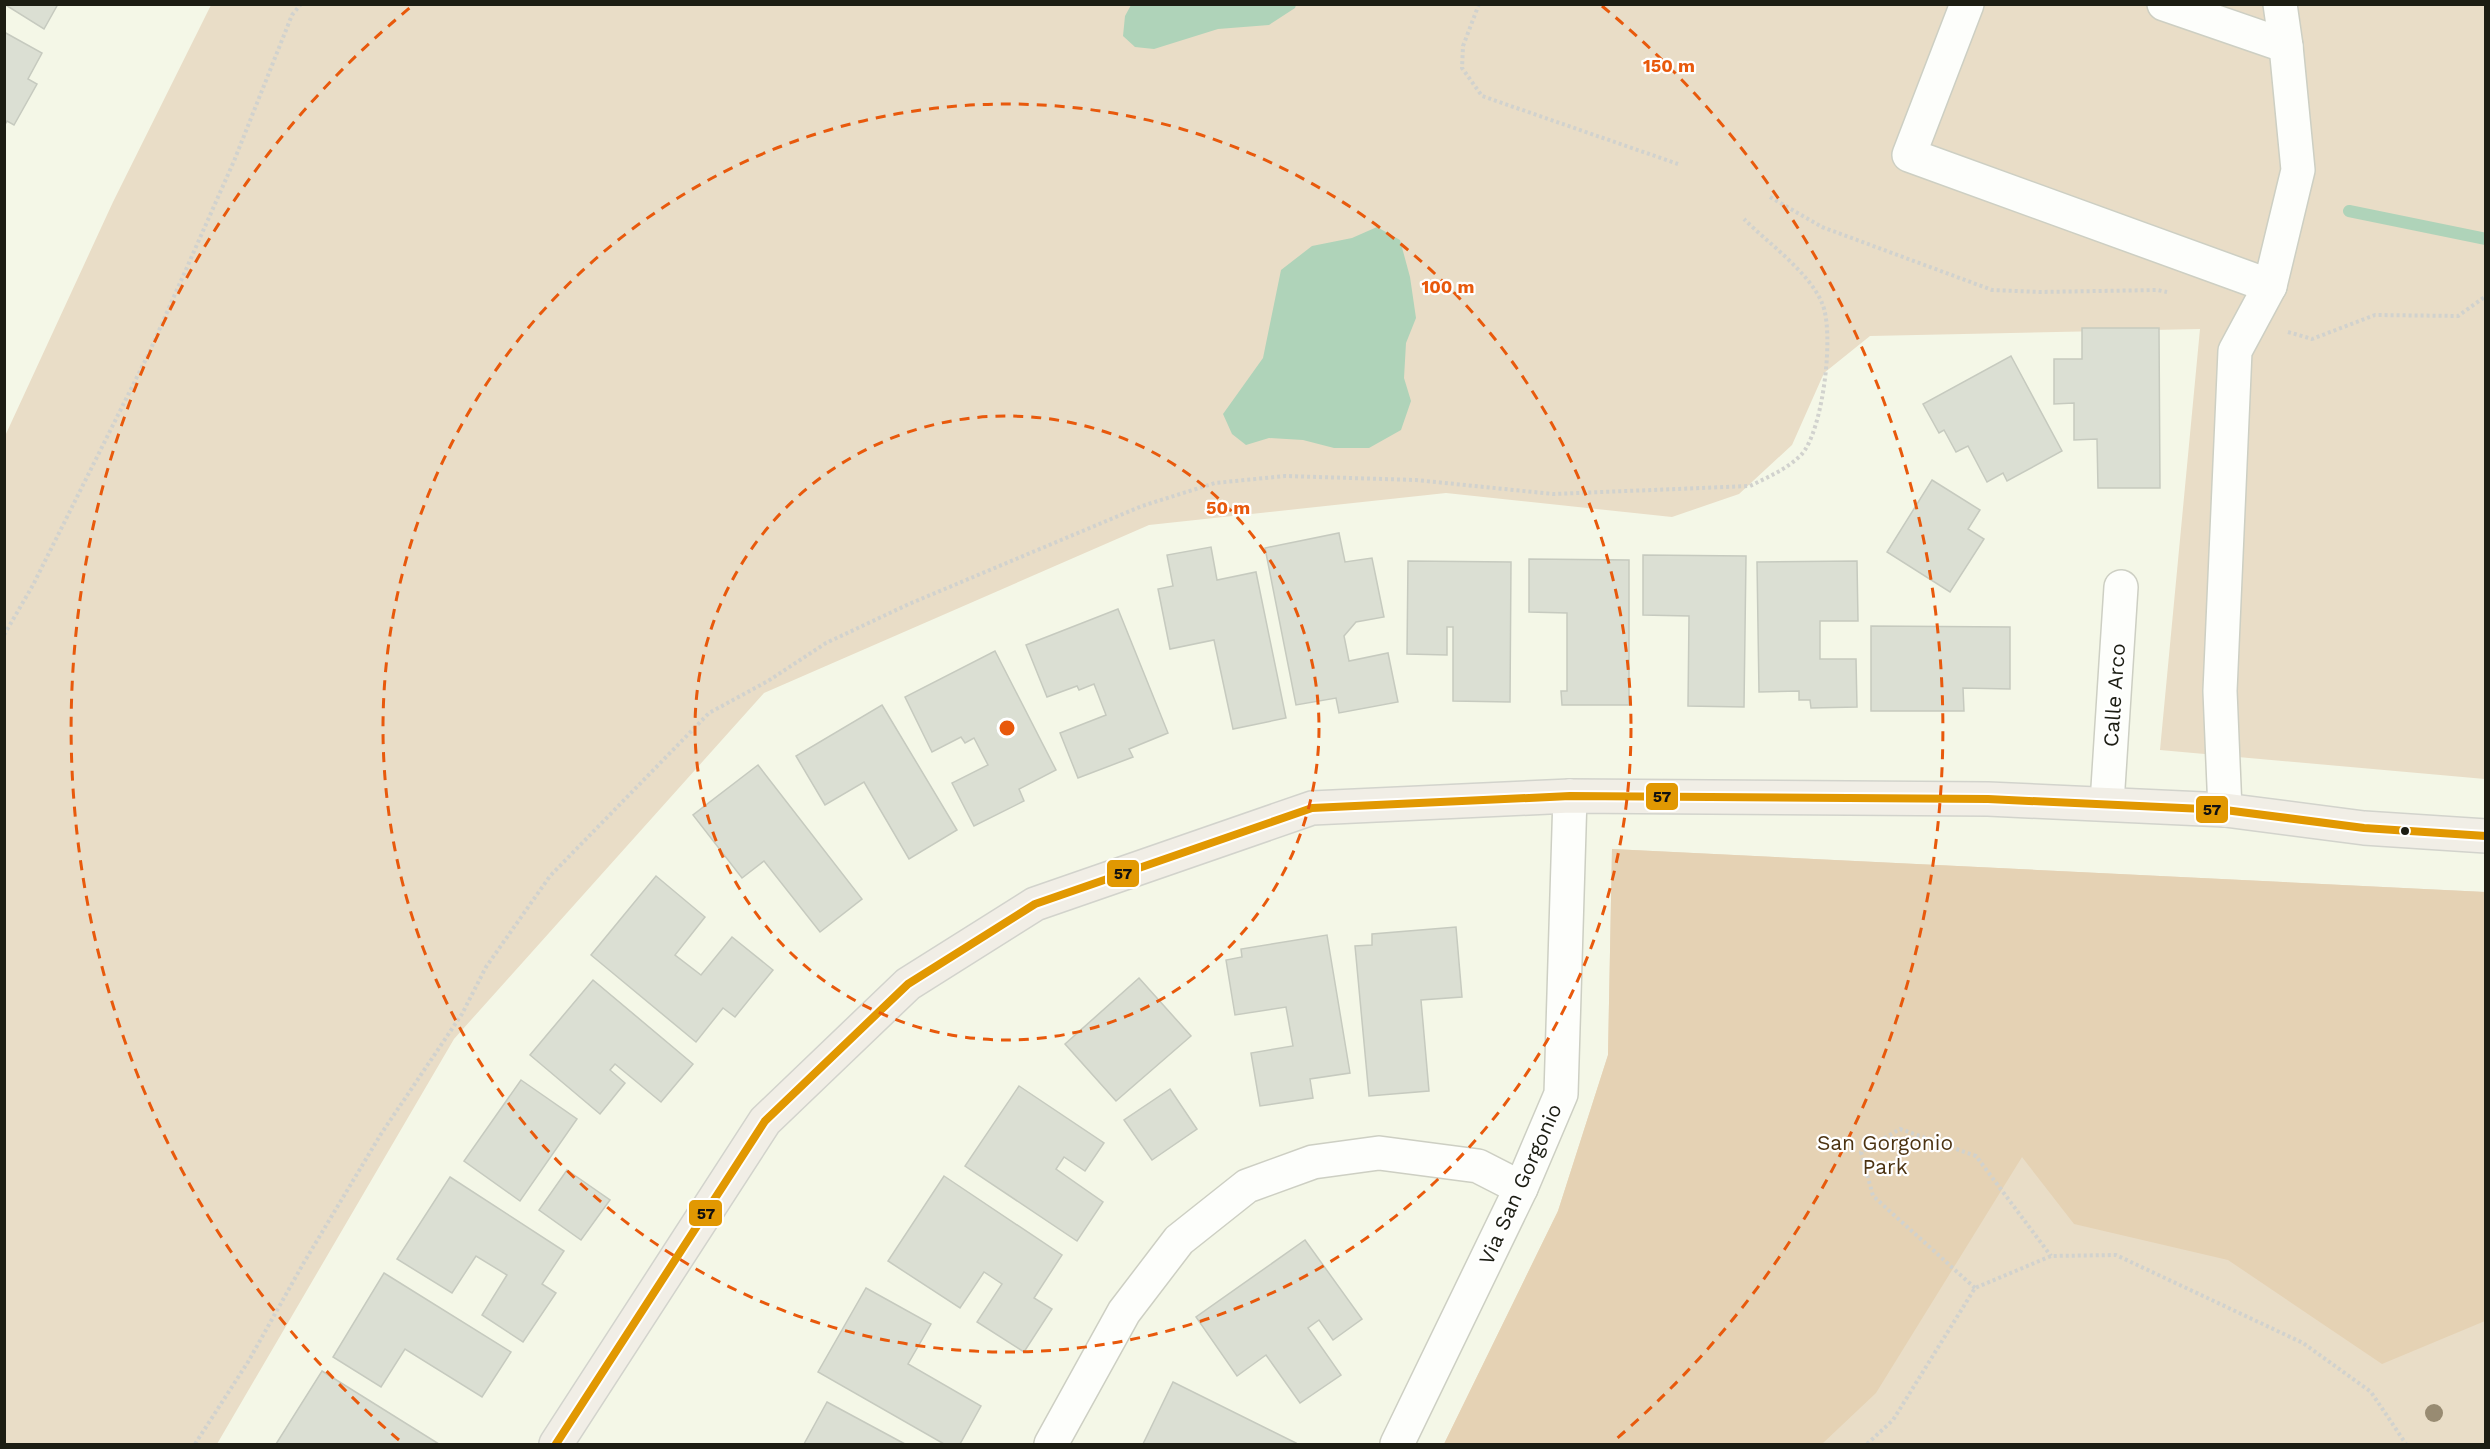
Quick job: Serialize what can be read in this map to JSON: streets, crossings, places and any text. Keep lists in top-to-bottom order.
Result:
{
  "streets": {
    "street": ["Calle Arco", "Via San Gorgonio"]
  },
  "parks": ["San Gorgonio Park"],
  "lines": ["transit line 57"],
  "rings": ["150 m", "100 m", "50 m"]
}
